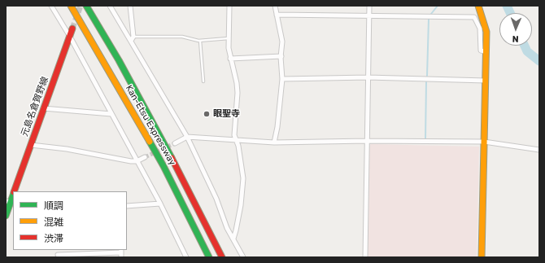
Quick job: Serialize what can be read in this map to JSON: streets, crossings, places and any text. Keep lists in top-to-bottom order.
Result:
{
  "streets": {
    "main road": ["元島名倉賀野線", "Kan-Etsu Expressway"]
  },
  "places": ["眼聖寺"],
  "legend": ["順調", "混雑", "渋滞"],
  "north": "bottom"
}
